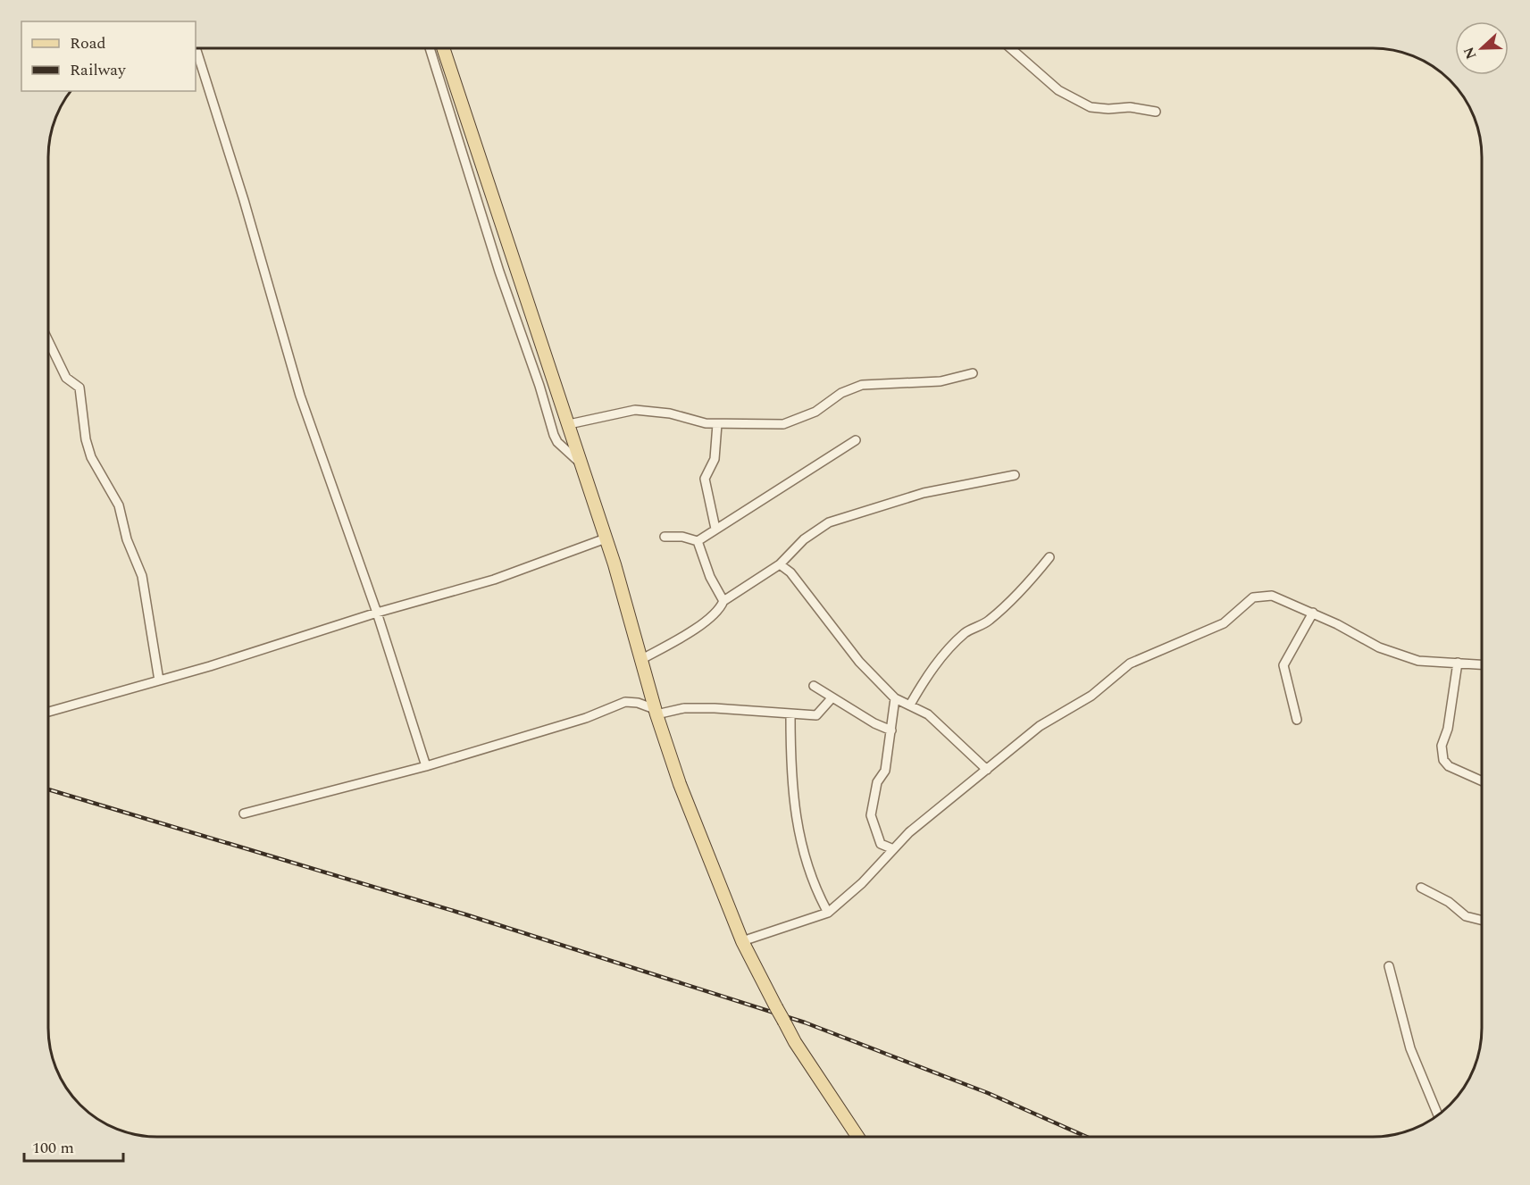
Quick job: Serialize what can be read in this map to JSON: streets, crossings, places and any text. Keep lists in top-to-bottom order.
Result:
{
  "legend": ["Road", "Railway"],
  "scale_bar": "100 m",
  "north": "left"
}
